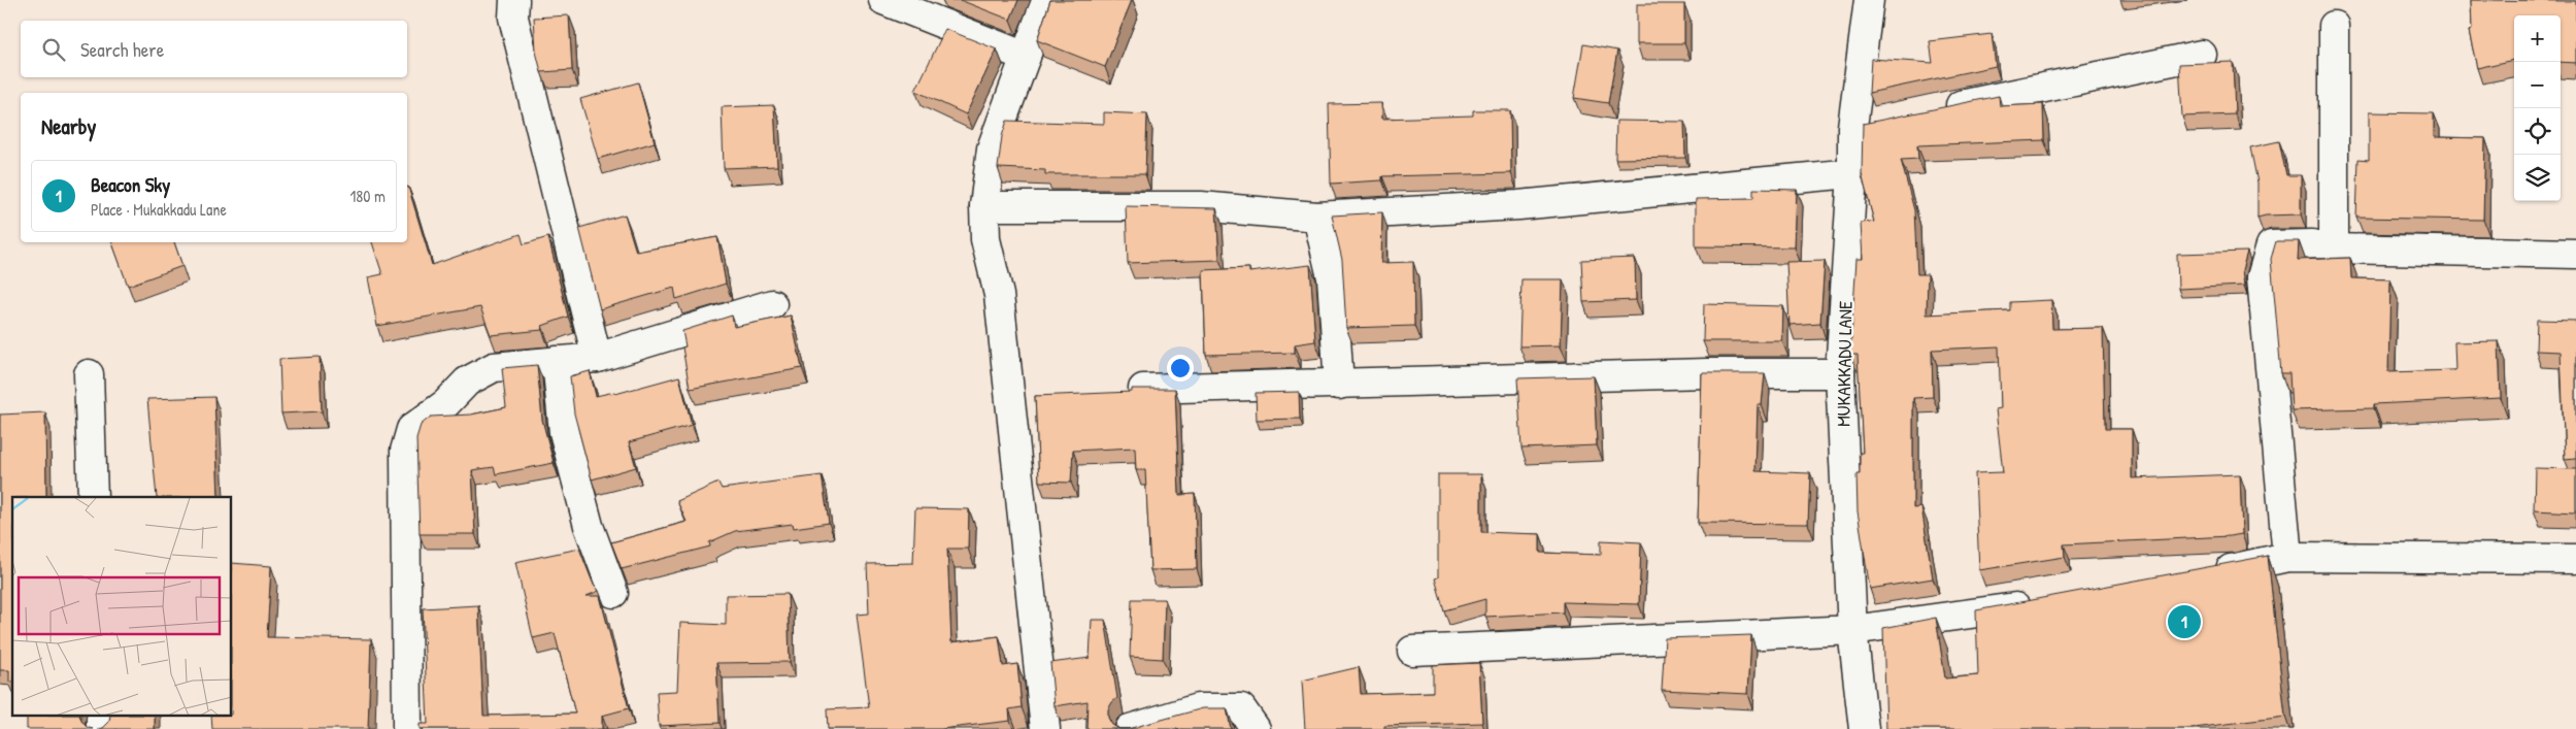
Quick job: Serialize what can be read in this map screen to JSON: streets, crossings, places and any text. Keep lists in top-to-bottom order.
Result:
{
  "streets": {
    "street": ["MUKAKKADU LANE"]
  },
  "page": {
    "map_buttons": ["+", "−"],
    "search": "Search here",
    "heading": "Nearby",
    "list": [
      {
        "mark": "1",
        "name": "Beacon Sky",
        "note": "Place · Mukakkadu Lane",
        "value": "180 m"
      }
    ],
    "pins": "1"
  }
}
